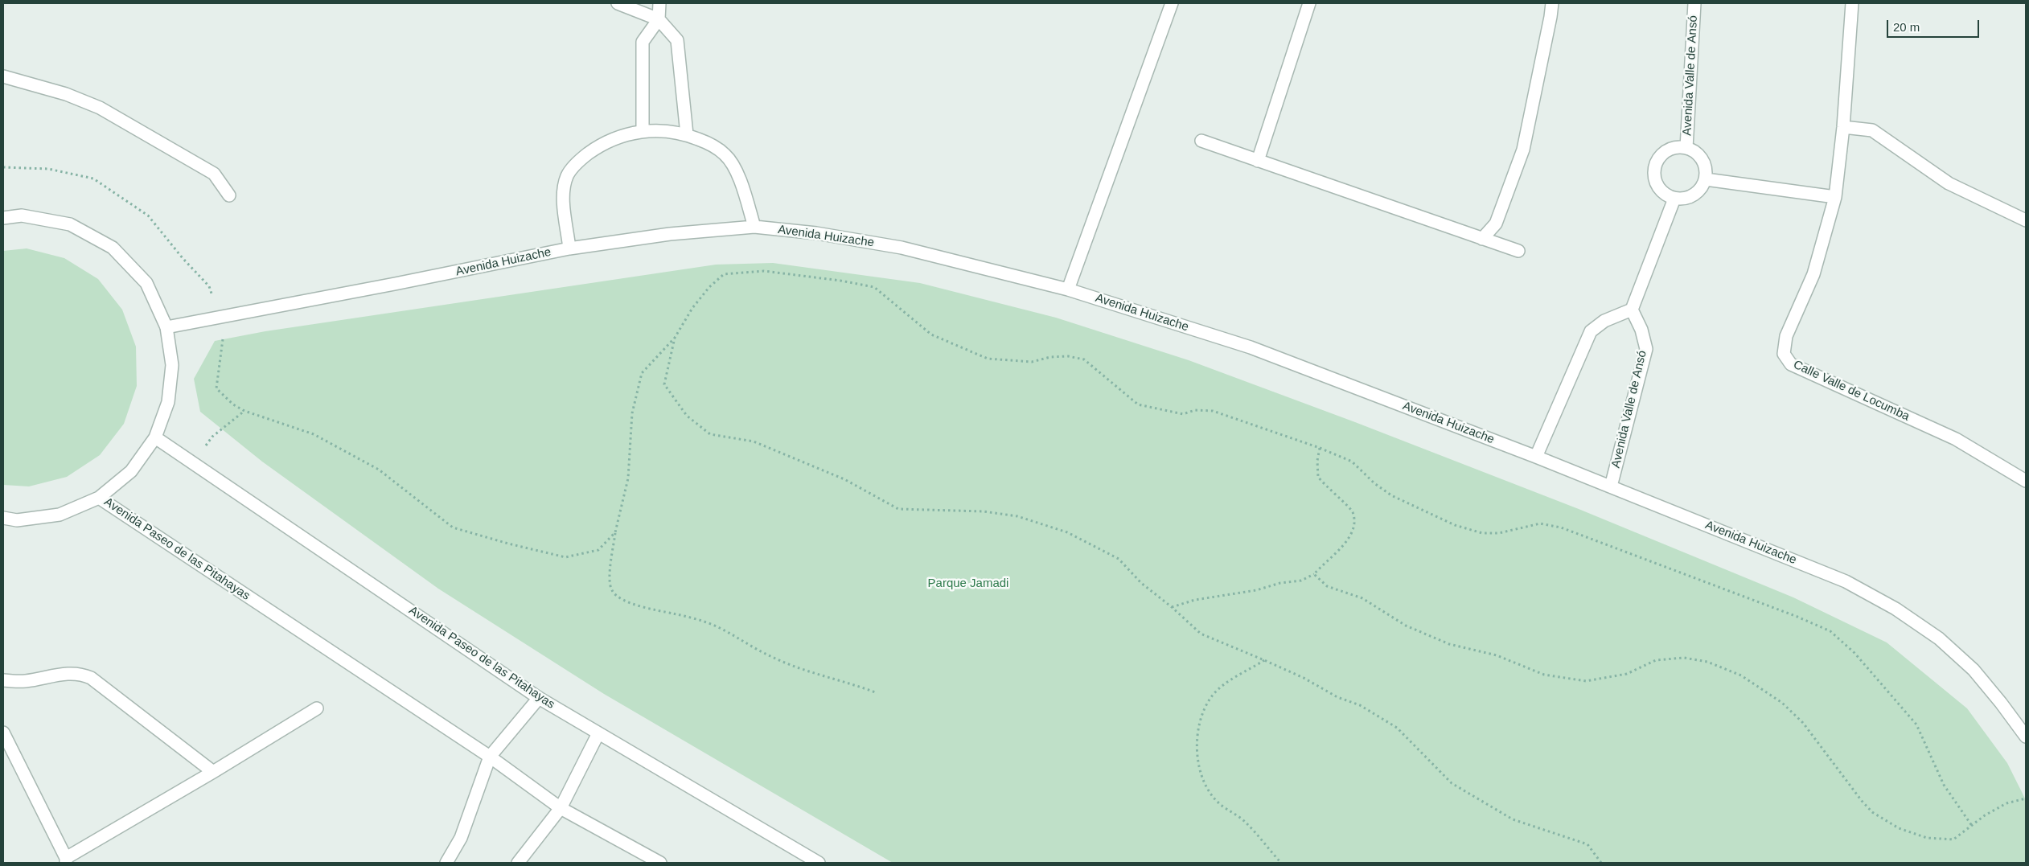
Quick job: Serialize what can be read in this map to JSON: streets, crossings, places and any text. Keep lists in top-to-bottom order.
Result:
{
  "streets": {
    "street": [
      "Avenida Valle de Ansó",
      "Avenida Huizache",
      "Calle Valle de Locumba",
      "Avenida Paseo de las Pitahayas"
    ]
  },
  "crossings": [
    ["Avenida Valle de Ansó", "Avenida Huizache"]
  ],
  "parks": ["Parque Jamadi"],
  "scale_bar": "20 m"
}
